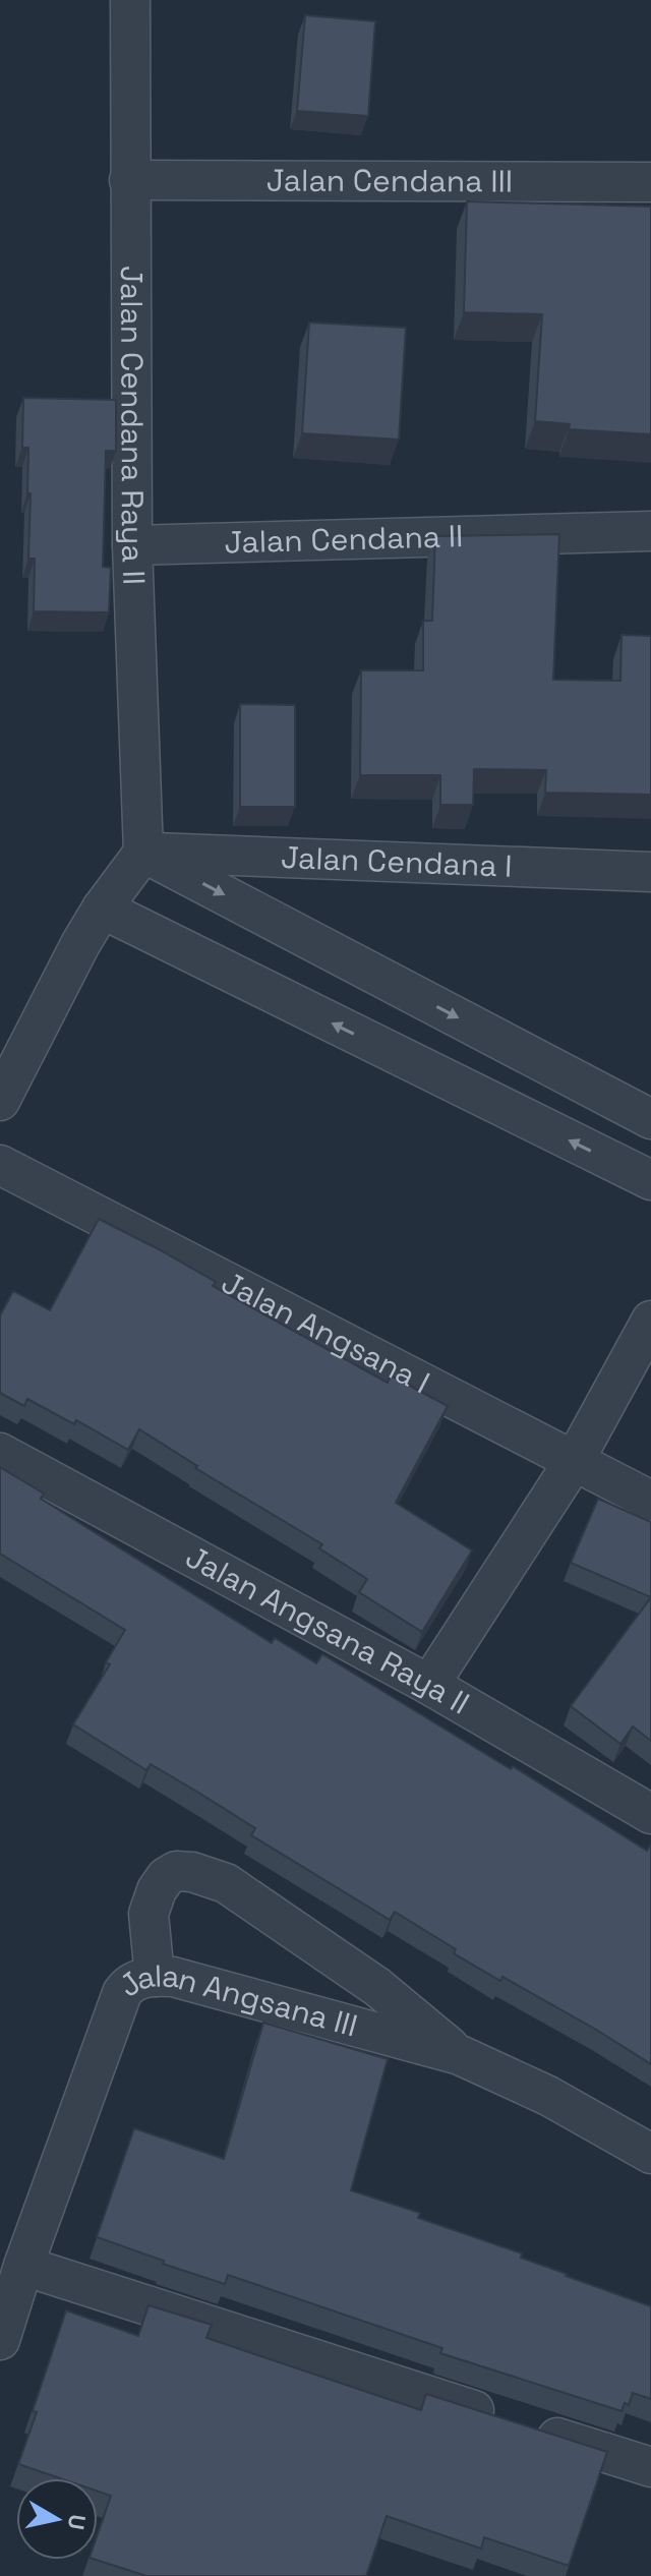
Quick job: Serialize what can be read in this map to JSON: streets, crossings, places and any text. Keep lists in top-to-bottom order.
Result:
{
  "streets": {
    "street": [
      "Jalan Cendana III",
      "Jalan Cendana Raya II",
      "Jalan Cendana II",
      "Jalan Cendana I",
      "Jalan Angsana I",
      "Jalan Angsana Raya II",
      "Jalan Angsana III"
    ]
  },
  "crossings": [
    ["Jalan Cendana III", "Jalan Cendana Raya II"],
    ["Jalan Cendana Raya II", "Jalan Cendana II"],
    ["Jalan Cendana Raya II", "Jalan Cendana I"]
  ],
  "north": "right"
}
